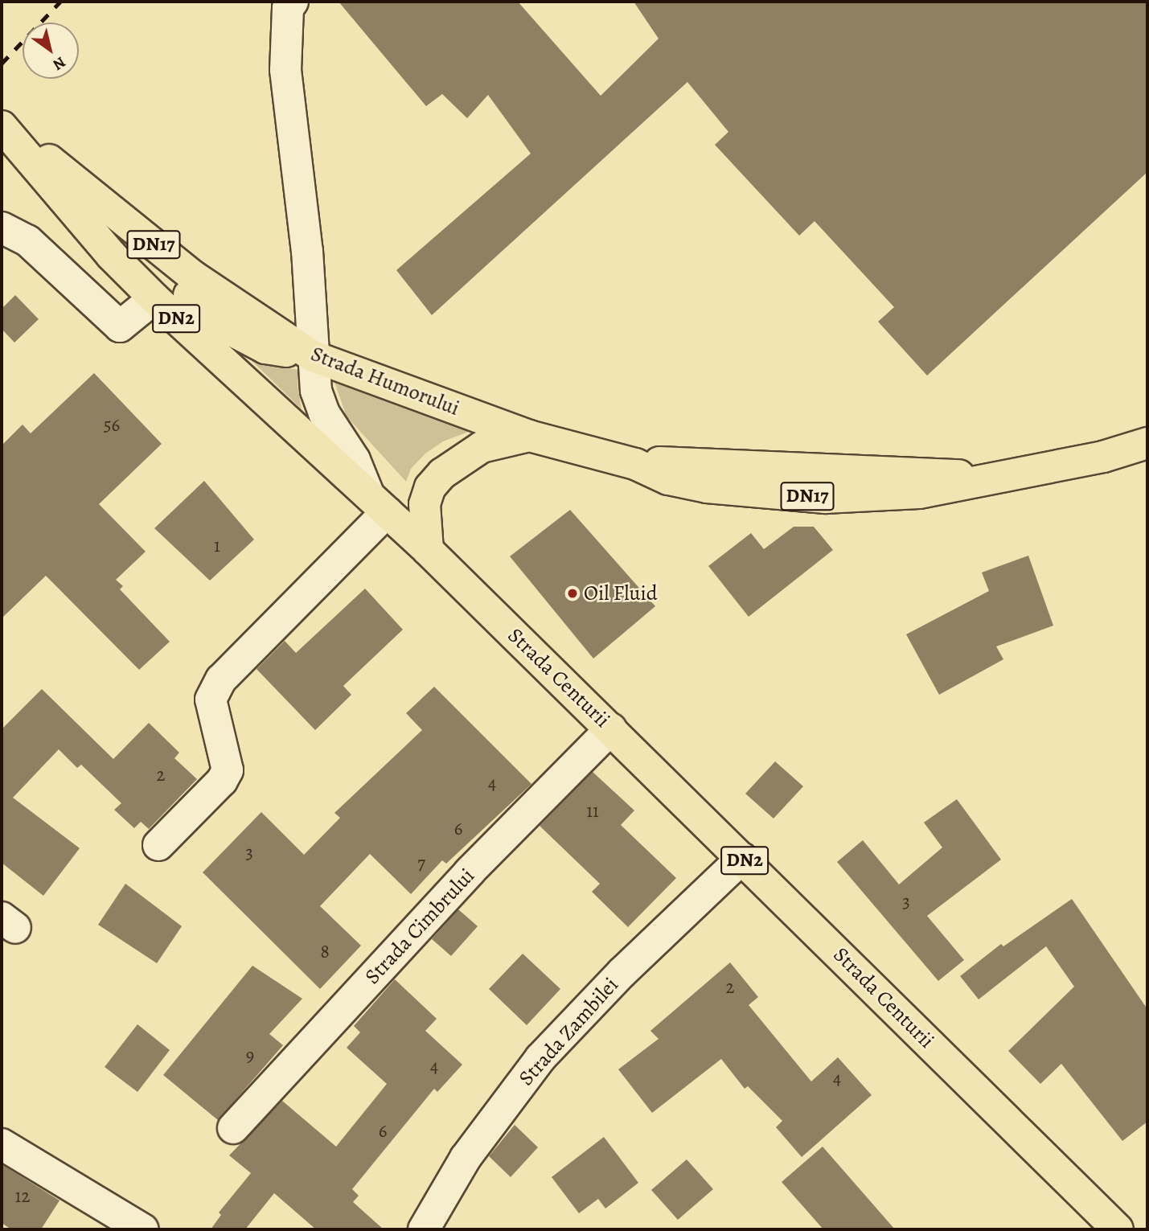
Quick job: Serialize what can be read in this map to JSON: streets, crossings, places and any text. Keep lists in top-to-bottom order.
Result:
{
  "streets": {
    "main road": [
      "DN17",
      "DN2",
      "Strada Humorului",
      "Strada Centurii"
    ],
    "street": ["Strada Cimbrului", "Strada Zambilei"]
  },
  "crossings": [
    ["DN17", "Strada Humorului"],
    ["DN17", "Strada Centurii"],
    ["Strada Centurii", "Strada Cimbrului"],
    ["Strada Centurii", "Strada Zambilei"]
  ],
  "places": ["Oil Fluid"],
  "house_numbers": [
    "56",
    "1",
    "2",
    "4",
    "11",
    "6",
    "3",
    "7",
    "3",
    "8",
    "2",
    "9",
    "4",
    "4",
    "6",
    "12"
  ],
  "north": "bottom right"
}
